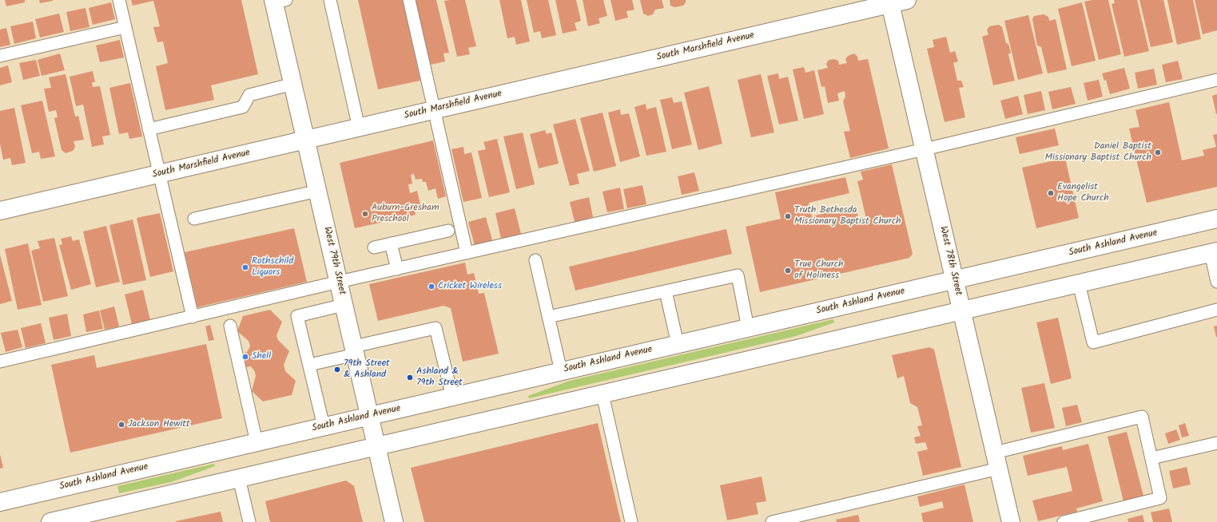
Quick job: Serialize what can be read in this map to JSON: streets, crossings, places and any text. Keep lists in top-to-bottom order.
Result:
{
  "streets": {
    "main road": [
      "South Marshfield Avenue",
      "South Ashland Avenue",
      "West 79th Street",
      "West 78th Street"
    ]
  },
  "crossings": [
    ["South Marshfield Avenue", "West 79th Street"],
    ["South Marshfield Avenue", "West 78th Street"],
    ["South Ashland Avenue", "West 79th Street"],
    ["South Ashland Avenue", "West 78th Street"]
  ],
  "places": [
    "Daniel Baptist Missionary Baptist Church",
    "Evangelist Hope Church",
    "Auburn-Gresham Preschool",
    "Truth Bethesda Missionary Baptist Church",
    "Rothschild Liquors",
    "True Church of Holiness",
    "Cricket Wireless",
    "Shell",
    "79th Street & Ashland",
    "Ashland & 79th Street",
    "Jackson Hewitt"
  ]
}
